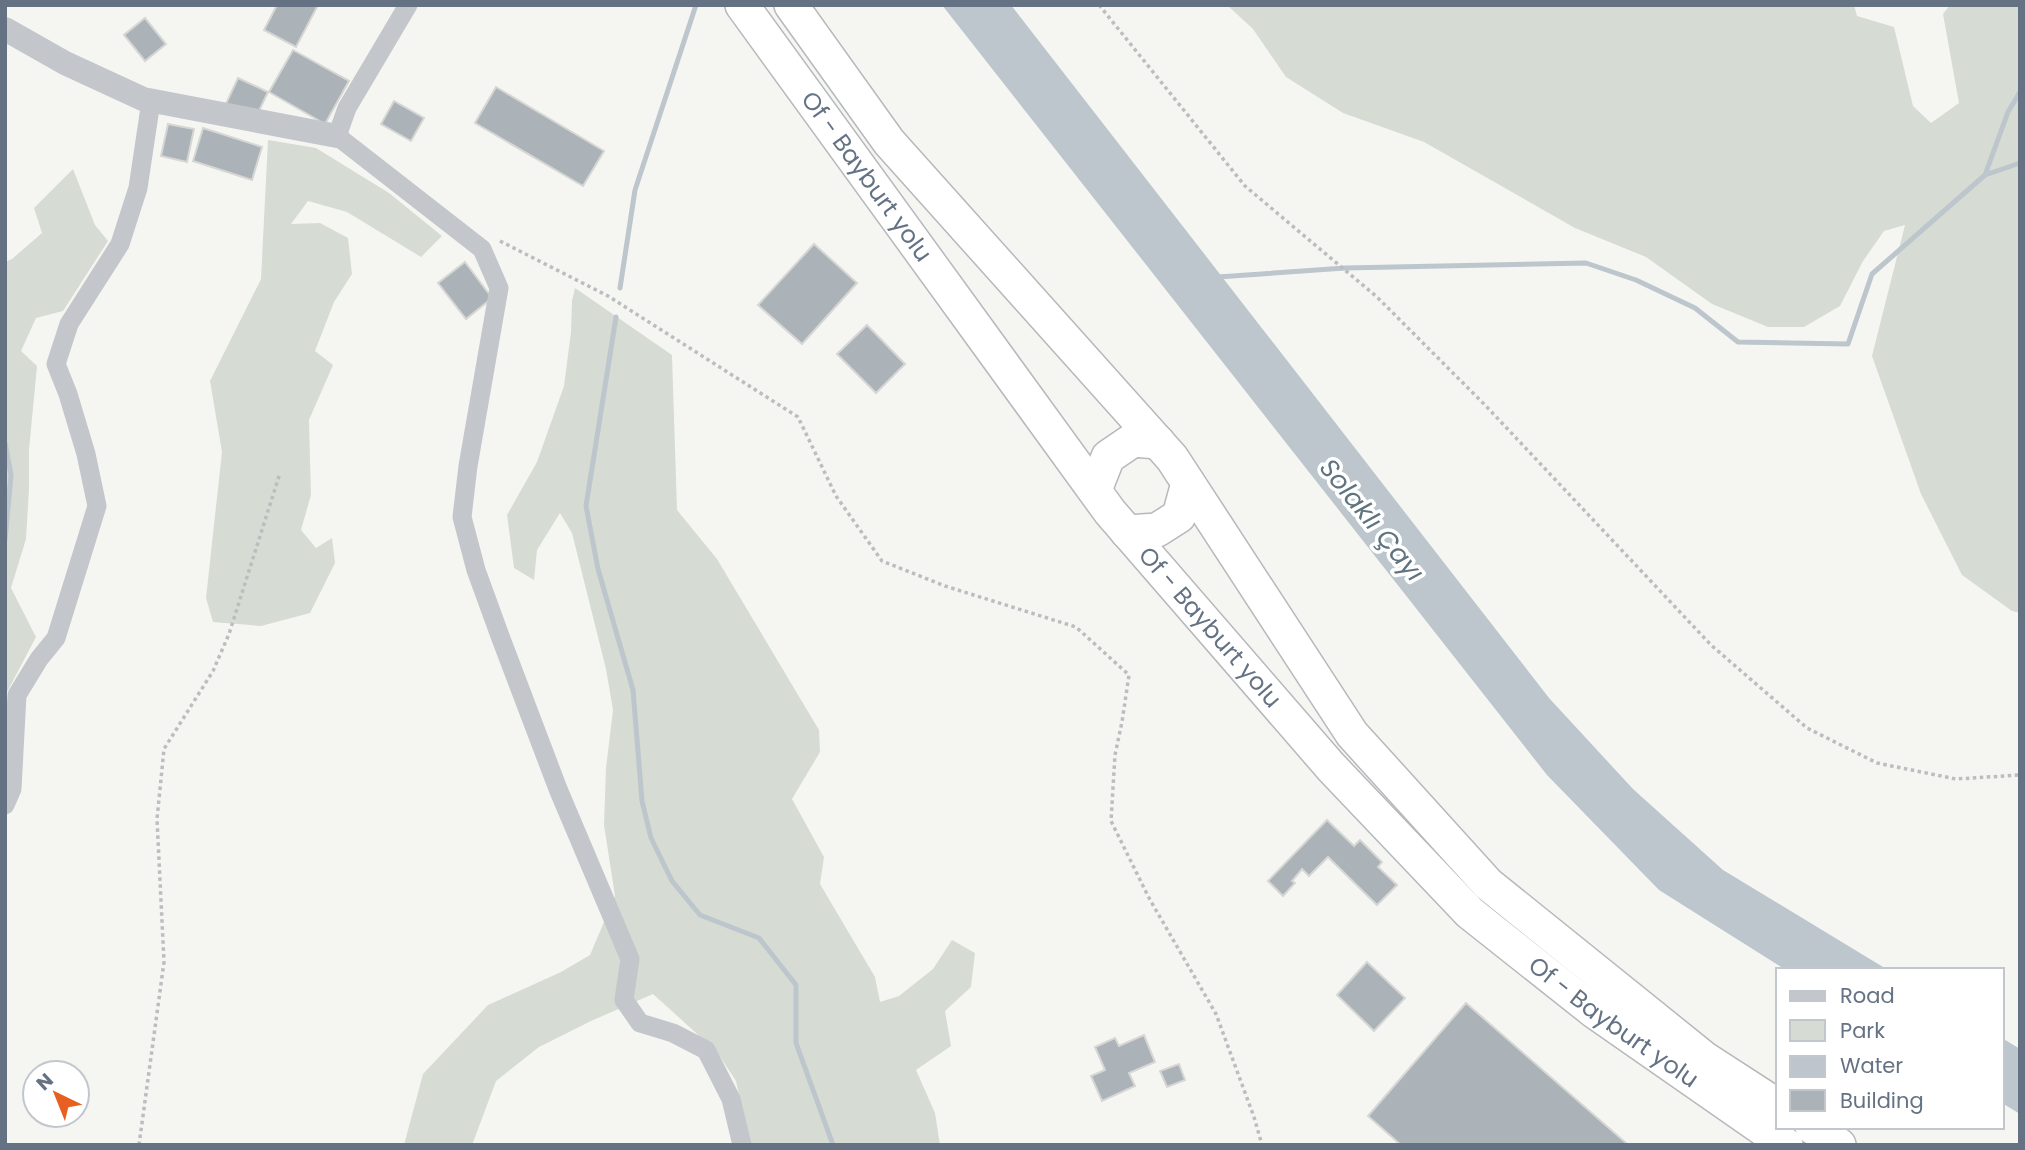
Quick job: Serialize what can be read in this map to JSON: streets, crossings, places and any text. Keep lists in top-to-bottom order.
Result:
{
  "streets": {
    "highway": ["Of - Bayburt yolu"]
  },
  "water": ["Solaklı Çayı"],
  "legend": [
    "Road",
    "Park",
    "Water",
    "Building"
  ],
  "north": "top left"
}
